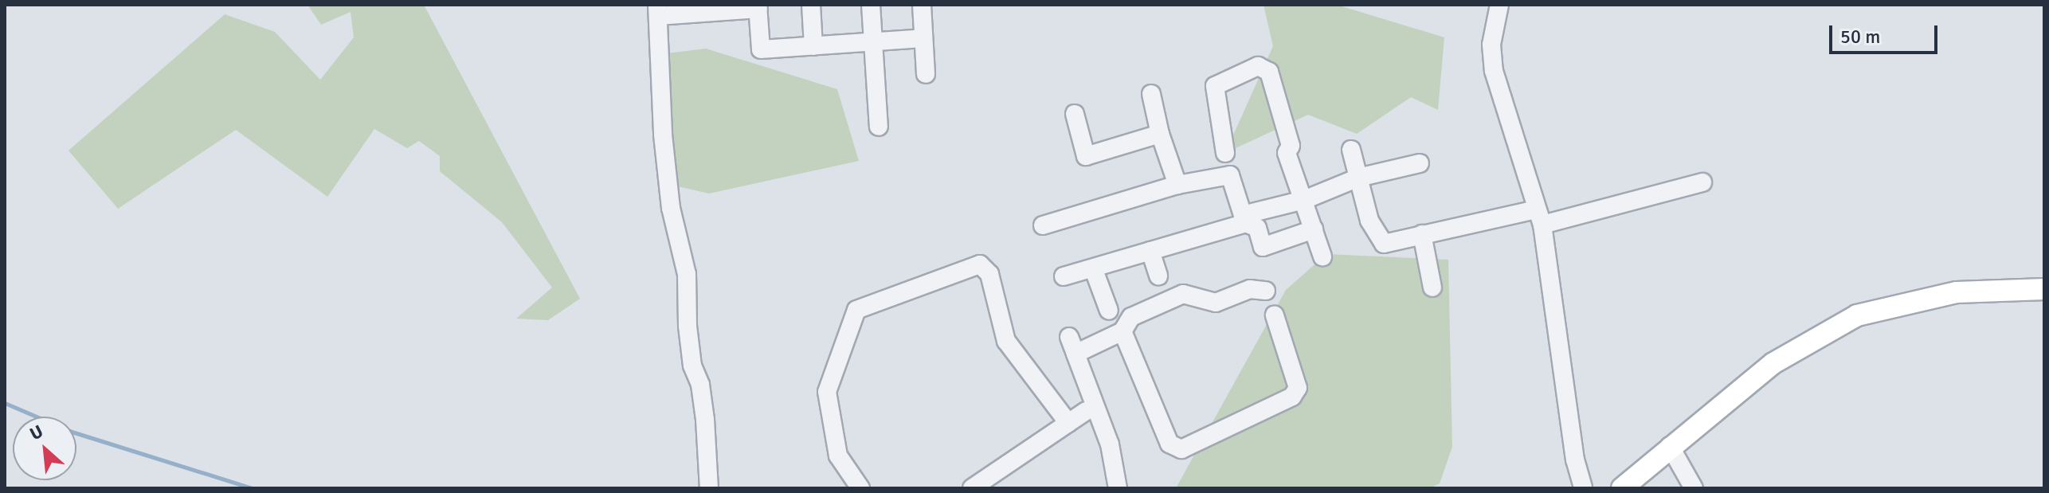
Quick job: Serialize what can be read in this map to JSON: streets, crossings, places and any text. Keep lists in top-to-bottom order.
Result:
{
  "scale_bar": "50 m",
  "north": "top left"
}
